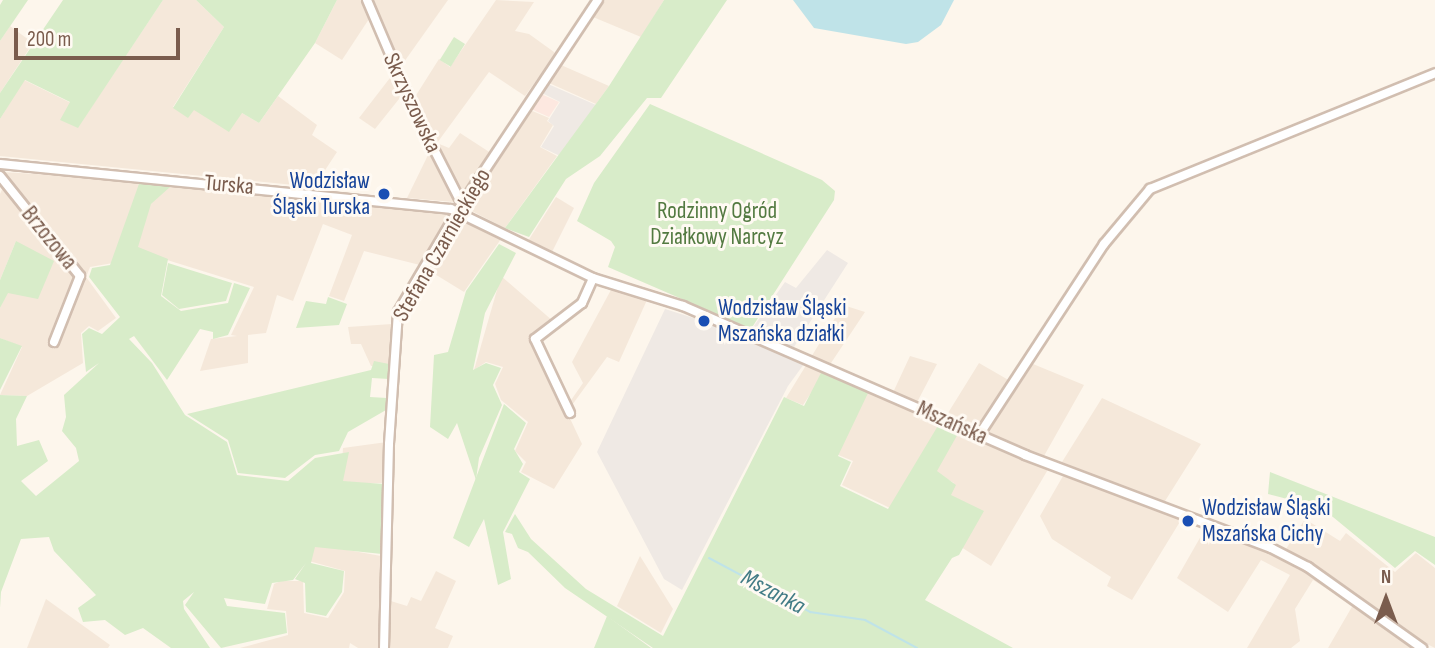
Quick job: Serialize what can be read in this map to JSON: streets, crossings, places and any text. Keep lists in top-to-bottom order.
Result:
{
  "streets": {
    "street": [
      "Skrzyszowska",
      "Turska",
      "Brzozowa",
      "Stefana Czarnieckiego",
      "Mszańska"
    ]
  },
  "crossings": [
    ["Skrzyszowska", "Turska"],
    ["Skrzyszowska", "Stefana Czarnieckiego"],
    ["Turska", "Stefana Czarnieckiego"],
    ["Turska", "Mszańska"]
  ],
  "water": ["Mszanka"],
  "parks": ["Rodzinny Ogród Działkowy Narcyz"],
  "places": ["Wodzisław Śląski Turska", "Wodzisław Śląski Mszańska działki", "Wodzisław Śląski Mszańska Cichy"],
  "scale_bar": "200 m",
  "north": "top"
}
